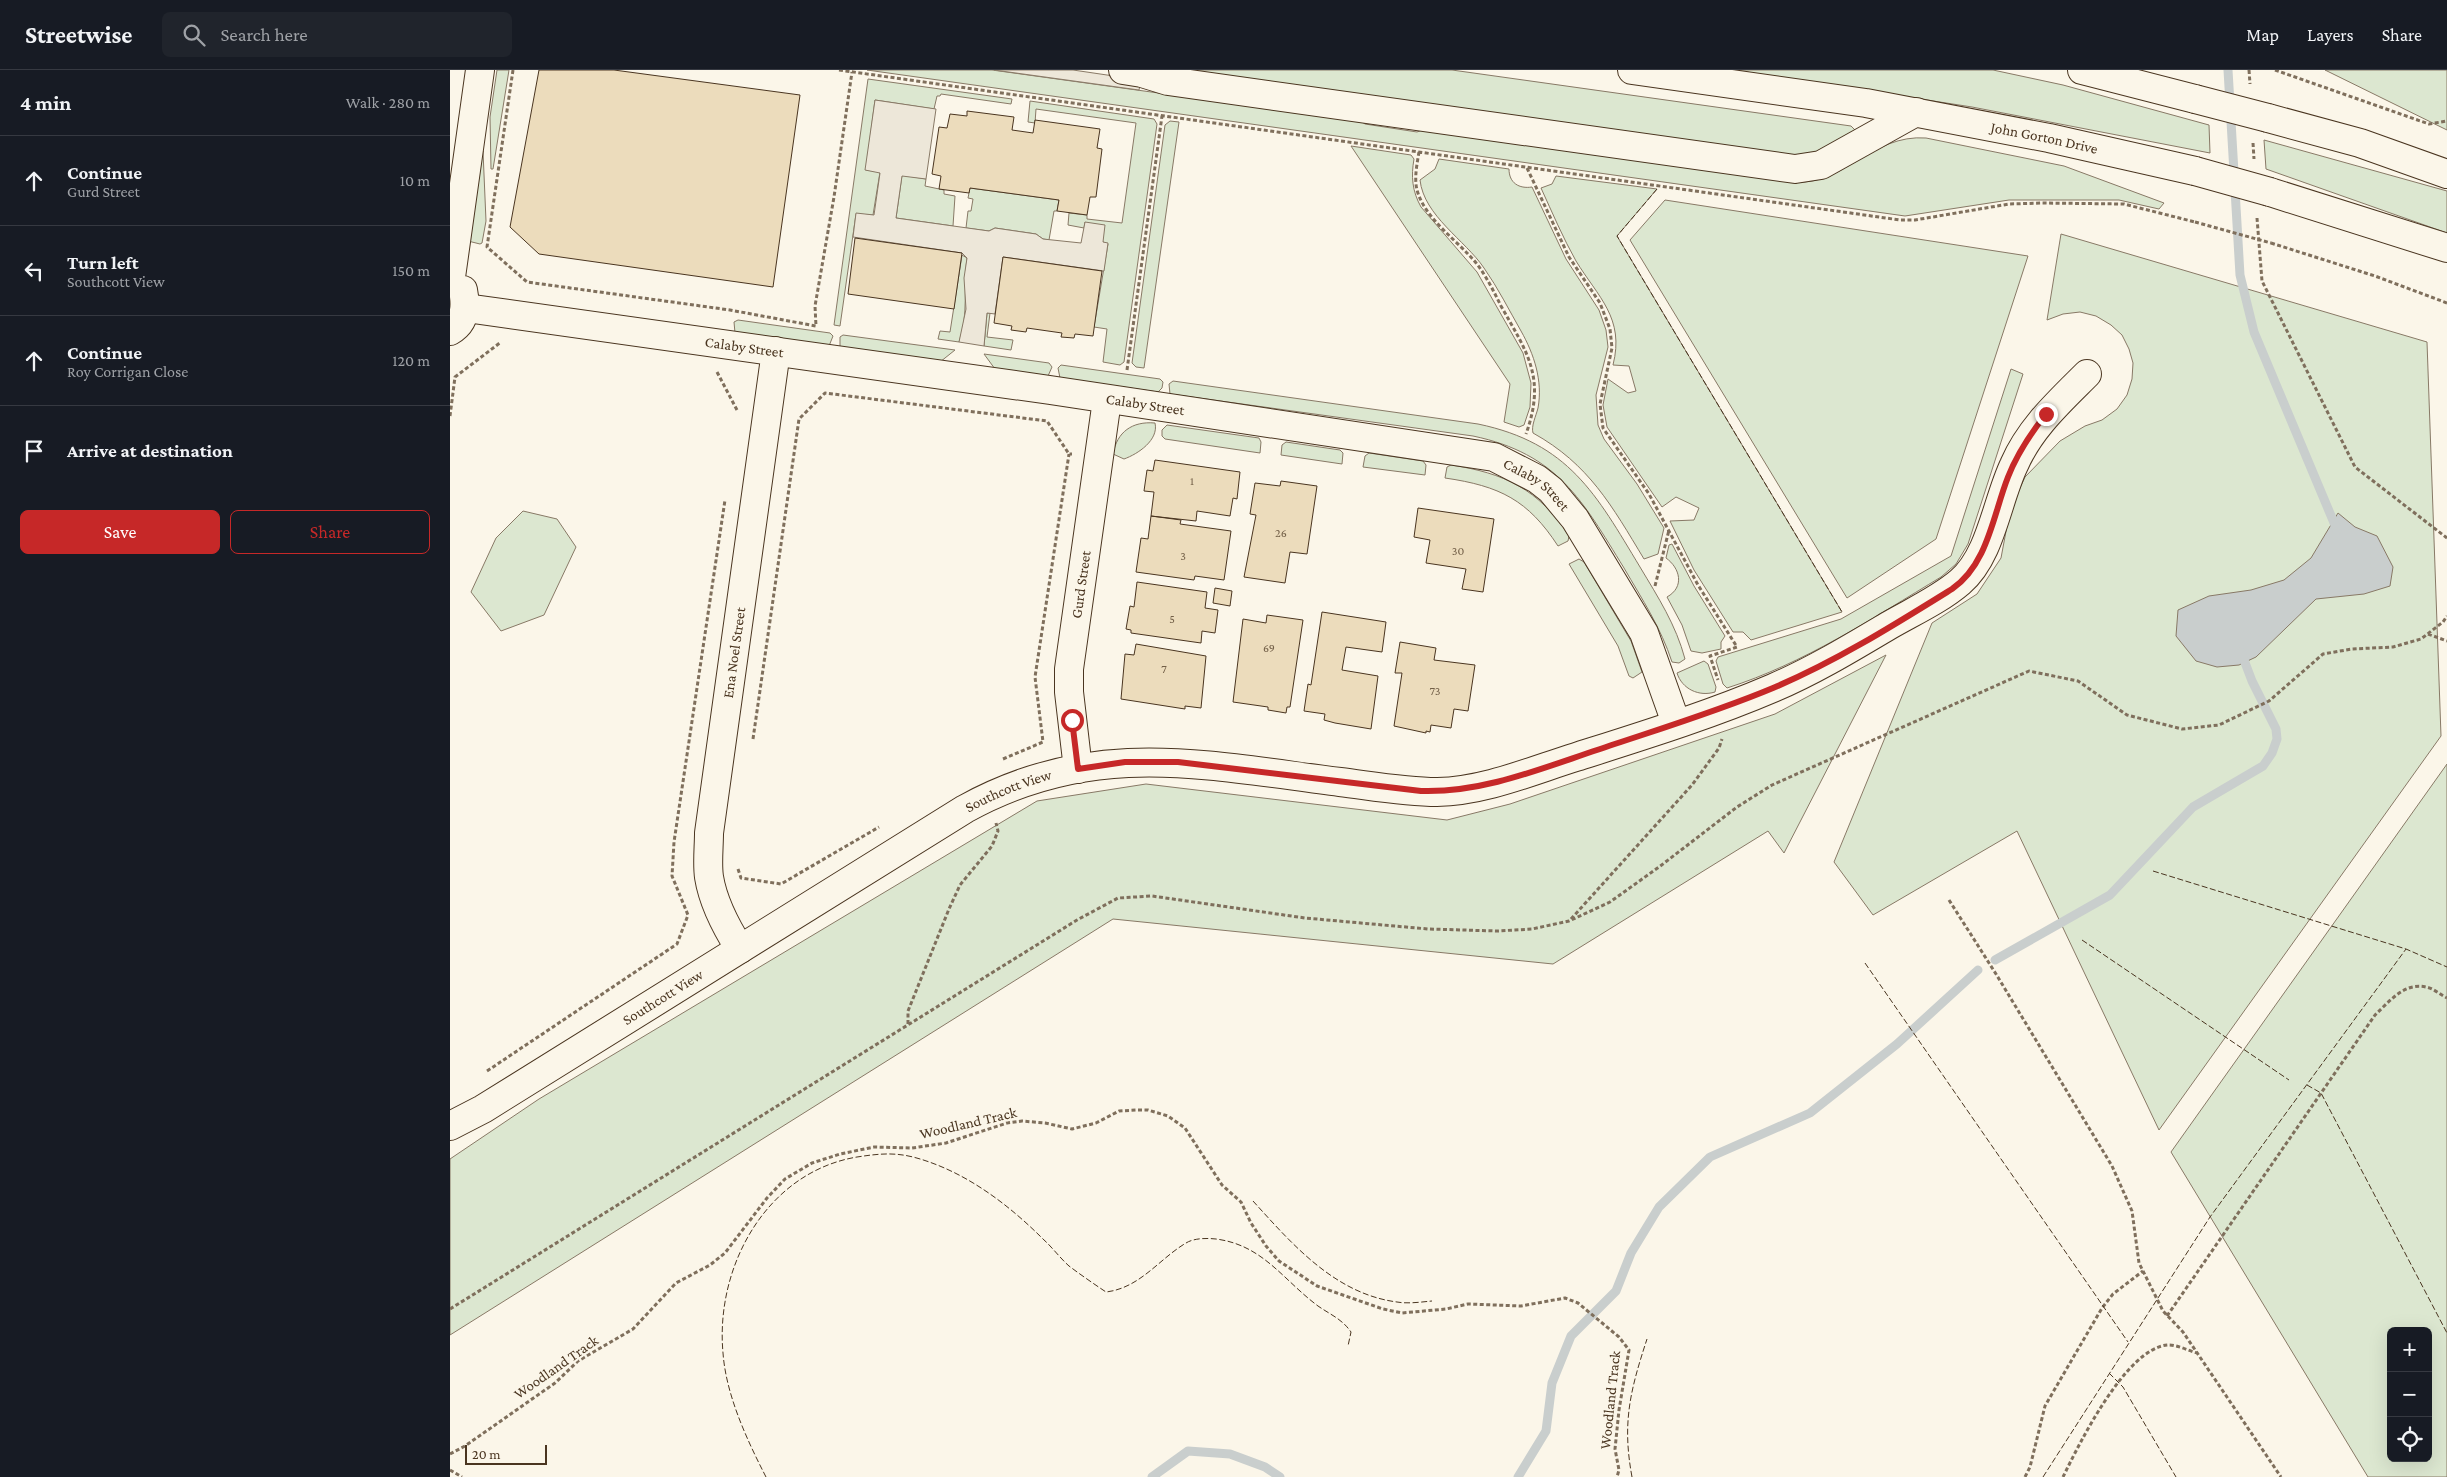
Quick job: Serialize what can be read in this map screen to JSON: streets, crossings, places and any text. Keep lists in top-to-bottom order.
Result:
{
  "streets": {
    "street": [
      "John Gorton Drive",
      "Calaby Street",
      "Gurd Street",
      "Ena Noel Street",
      "Southcott View"
    ],
    "path": ["Woodland Track"]
  },
  "crossings": [
    ["Calaby Street", "Gurd Street"],
    ["Calaby Street", "Ena Noel Street"],
    ["Calaby Street", "Southcott View"],
    ["Gurd Street", "Southcott View"],
    ["Ena Noel Street", "Southcott View"]
  ],
  "house_numbers": [
    "1",
    "26",
    "30",
    "3",
    "5",
    "69",
    "7",
    "73"
  ],
  "scale_bar": "20 m",
  "page": {
    "header": "Streetwise",
    "search": "Search here",
    "nav": ["Map", "Layers", "Share"],
    "heading": ["4 min", "Walk · 280 m"],
    "list": [
      ["Continue", "Gurd Street", "10 m"],
      ["Turn left", "Southcott View", "150 m"],
      ["Continue", "Roy Corrigan Close", "120 m"],
      "Arrive at destination"
    ],
    "buttons": ["Save", "Share"],
    "map_buttons": ["+", "−"],
    "scale": "20 m"
  }
}
